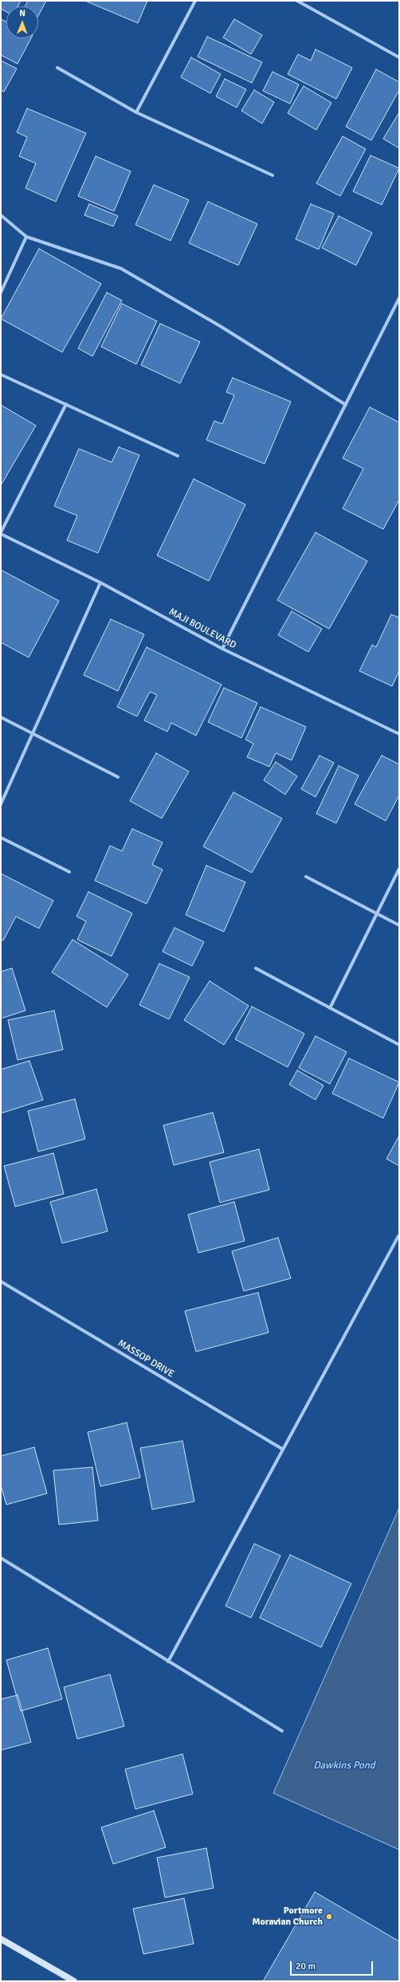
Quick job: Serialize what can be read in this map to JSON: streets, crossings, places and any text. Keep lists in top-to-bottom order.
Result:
{
  "streets": {
    "street": ["MAJI BOULEVARD", "MASSOP DRIVE"]
  },
  "water": ["Dawkins Pond"],
  "places": ["Portmore Moravian Church"],
  "scale_bar": "20 m",
  "north": "top"
}
